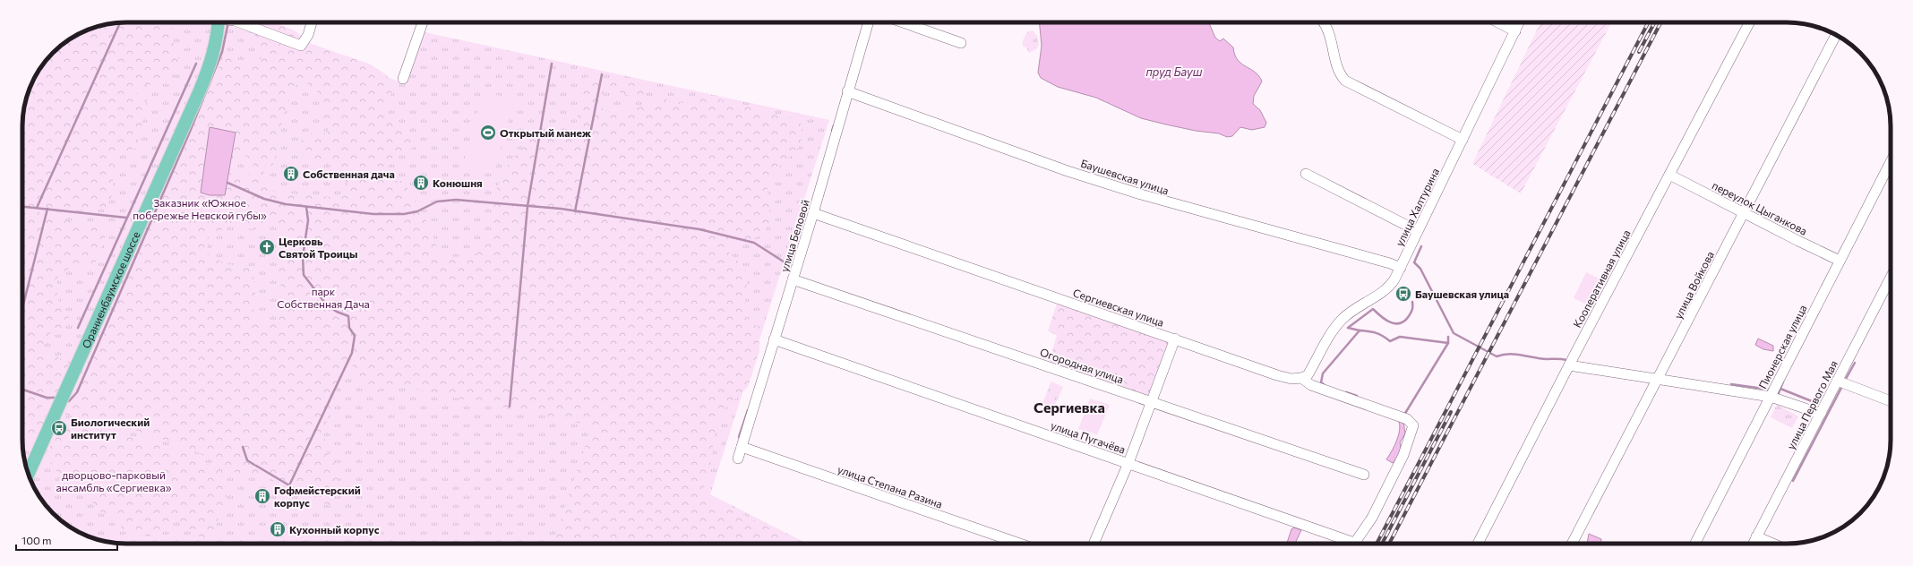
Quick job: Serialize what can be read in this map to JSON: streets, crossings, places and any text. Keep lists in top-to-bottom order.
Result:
{
  "streets": {
    "main road": ["Ораниенбаумское шоссе"],
    "street": [
      "Баушевская улица",
      "улица Халтурина",
      "переулок Цыганкова",
      "улица Беловой",
      "Кооперативная улица",
      "улица Войкова",
      "Сергиевская улица",
      "Пионерская улица",
      "Огородная улица",
      "улица Первого Мая",
      "улица Пугачёва",
      "улица Степана Разина"
    ]
  },
  "crossings": [
    ["Баушевская улица", "улица Халтурина"],
    ["Баушевская улица", "улица Беловой"],
    ["улица Халтурина", "Сергиевская улица"],
    ["переулок Цыганкова", "Кооперативная улица"],
    ["переулок Цыганкова", "улица Войкова"],
    ["переулок Цыганкова", "Пионерская улица"],
    ["улица Беловой", "Сергиевская улица"],
    ["улица Беловой", "Огородная улица"],
    ["улица Беловой", "улица Пугачёва"],
    ["улица Беловой", "улица Степана Разина"]
  ],
  "districts": ["Сергиевка"],
  "water": ["пруд Бауш"],
  "parks": ["Заказник «Южное побережье Невской губы»", "парк Собственная Дача", "дворцово-парковый ансамбль «Сергиевка»"],
  "places": {
    "sports": ["Открытый манеж"],
    "building": [
      "Собственная дача",
      "Конюшня",
      "Гофмейстерский корпус",
      "Кухонный корпус"
    ],
    "church": ["Церковь Святой Троицы"],
    "bus stop": ["Баушевская улица", "Биологический институт"]
  },
  "scale_bar": "100 m"
}
